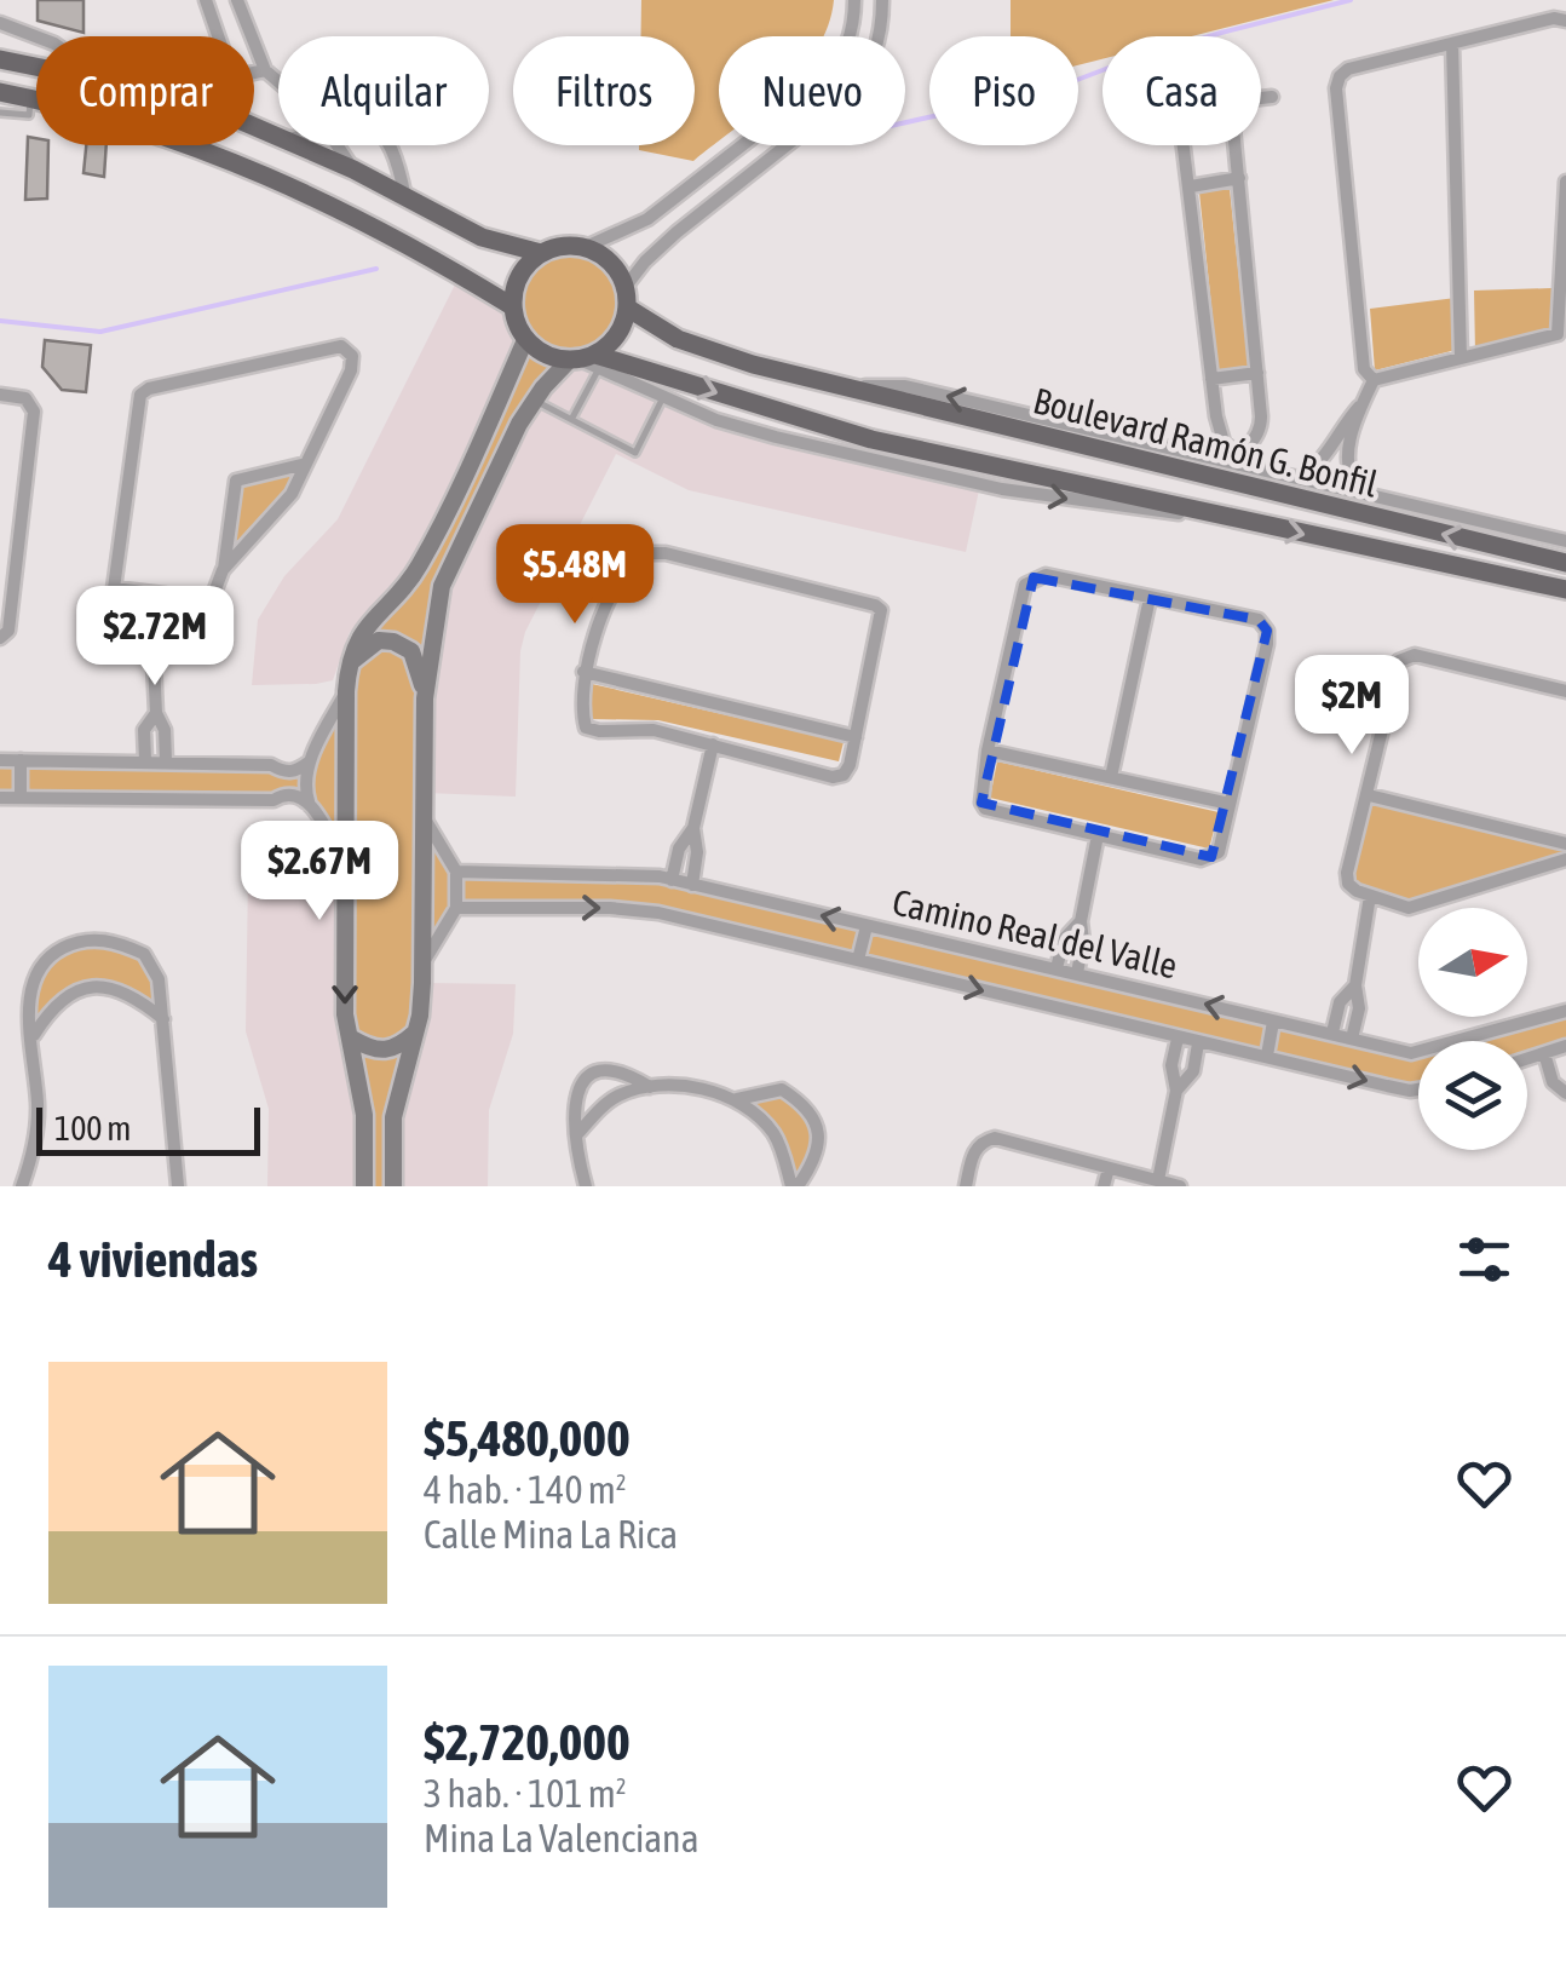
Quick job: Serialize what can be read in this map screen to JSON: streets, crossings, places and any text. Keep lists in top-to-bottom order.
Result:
{
  "streets": {
    "main road": ["Boulevard Ramón G. Bonfil"],
    "street": ["Camino Real del Valle"]
  },
  "scale_bar": "100 m",
  "north": "right",
  "page": {
    "chip": [
      "Comprar",
      "Alquilar",
      "Filtros",
      "Nuevo",
      "Piso",
      "Casa"
    ],
    "price": [
      "$5.48M",
      "$2.72M",
      "$2M",
      "$2.67M"
    ],
    "scale": "100 m",
    "heading": "4 viviendas",
    "list": [
      {
        "name": "$5,480,000",
        "note": "4 hab. · 140 m² · Calle Mina La Rica"
      },
      {
        "name": "$2,720,000",
        "note": "3 hab. · 101 m² · Mina La Valenciana"
      }
    ]
  }
}
